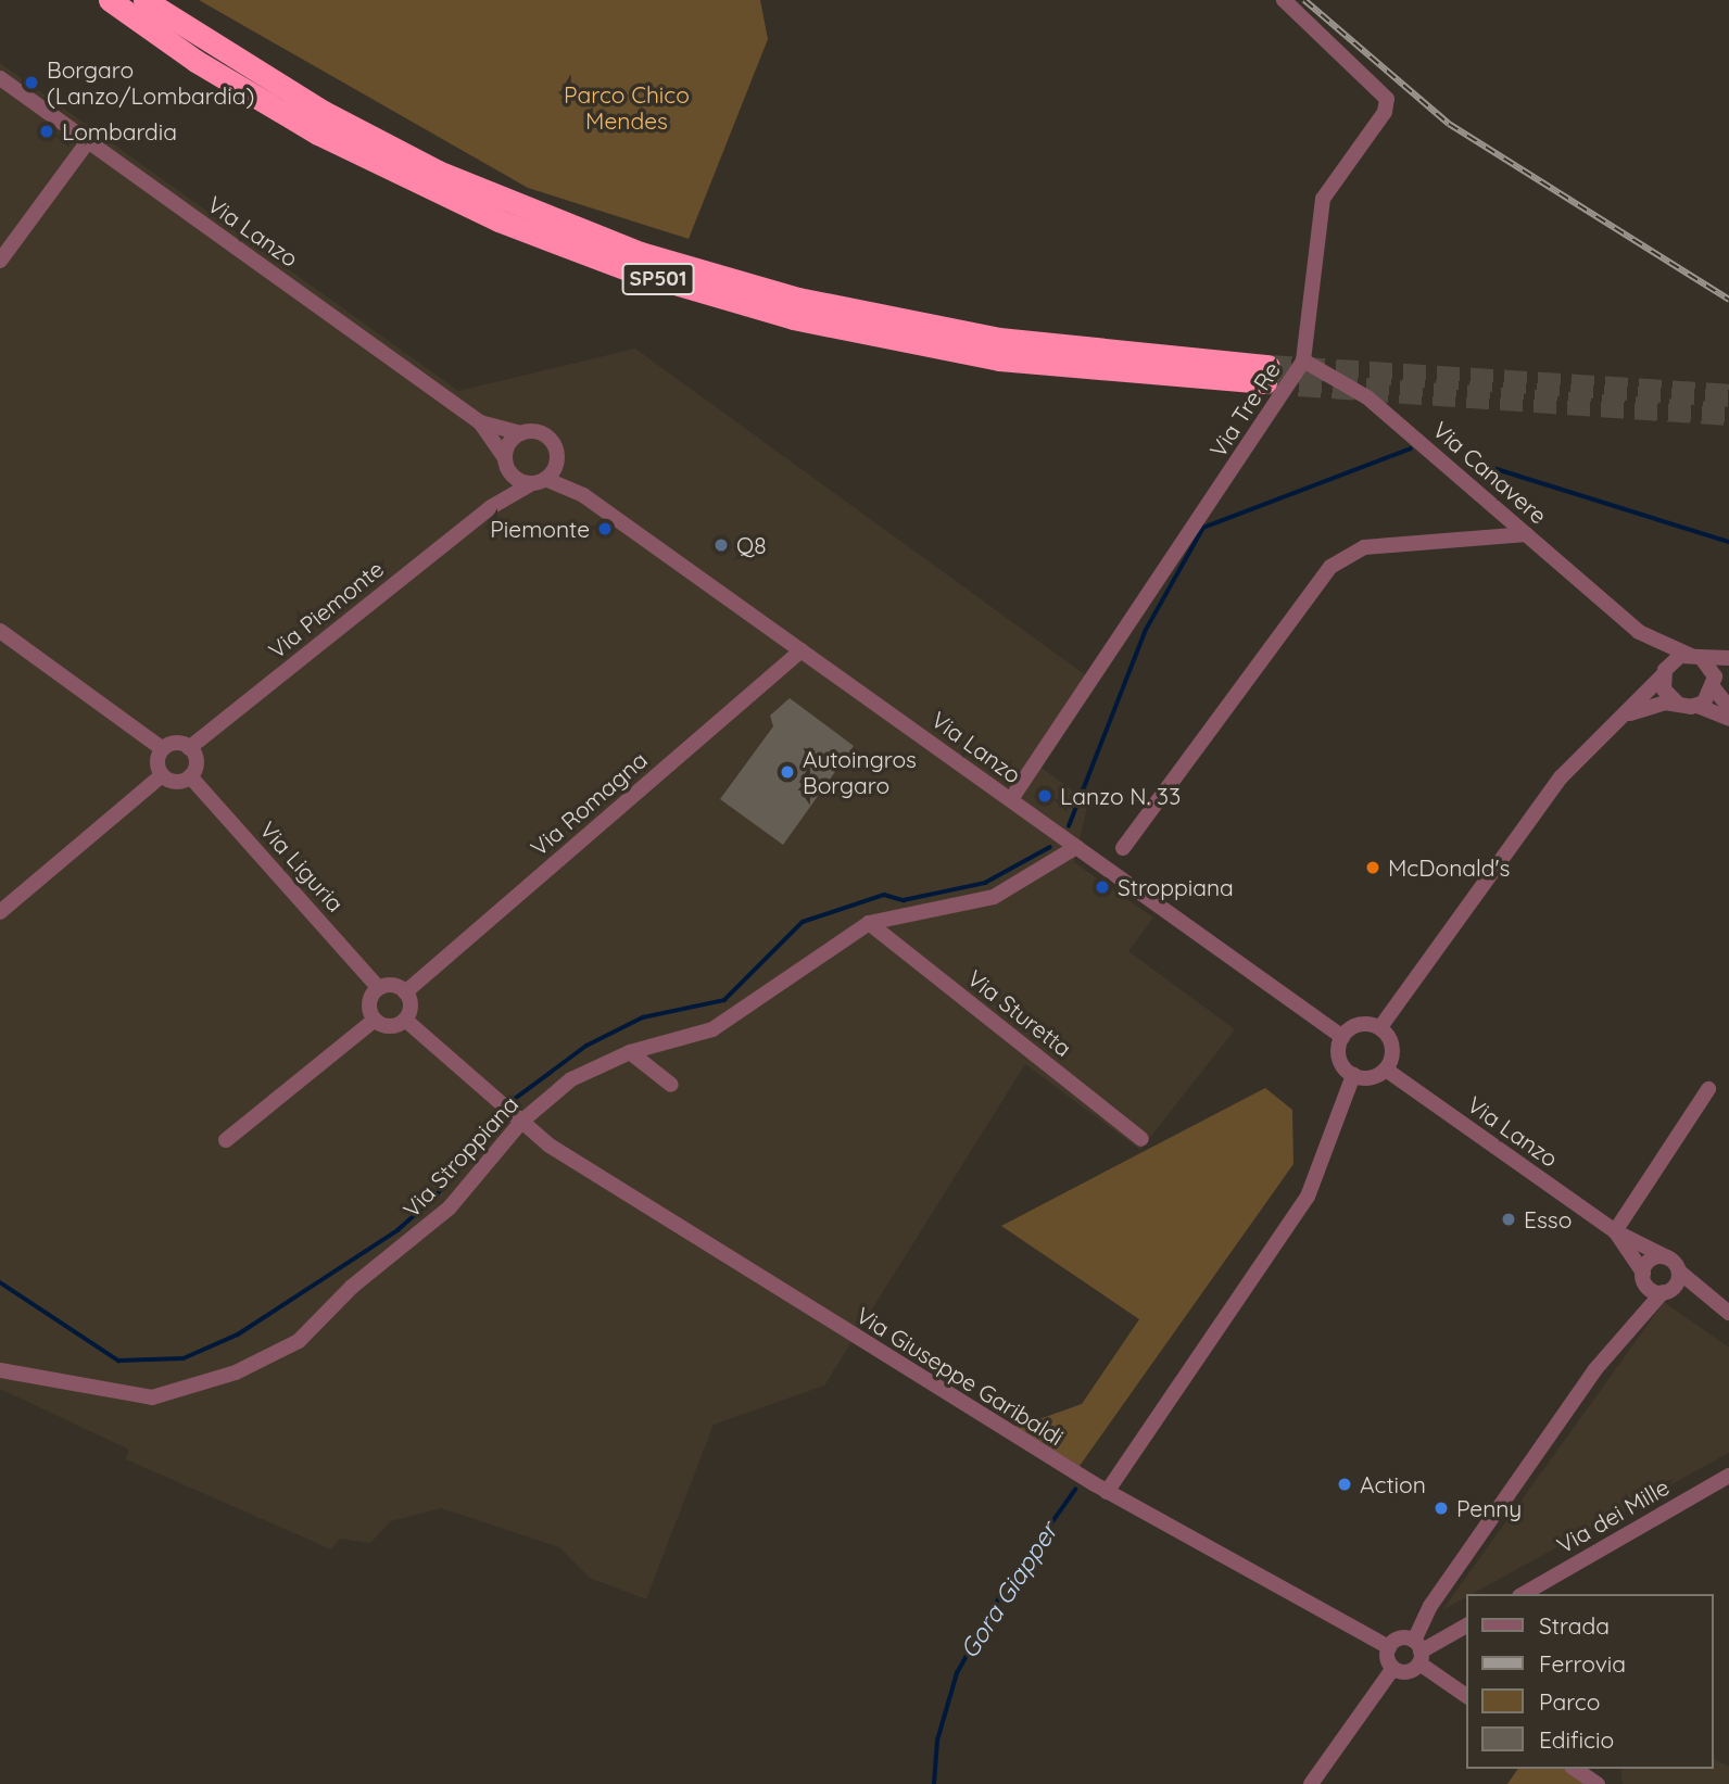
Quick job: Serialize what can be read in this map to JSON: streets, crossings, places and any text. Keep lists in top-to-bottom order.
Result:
{
  "streets": {
    "highway": ["SP501"],
    "street": [
      "Via Lanzo",
      "Via Tre Re",
      "Via Canavere",
      "Via Piemonte",
      "Via Romagna",
      "Via Liguria",
      "Via Sturetta",
      "Via Stroppiana",
      "Via Giuseppe Garibaldi",
      "Via dei Mille"
    ]
  },
  "crossings": [
    ["Via Lanzo", "Via Tre Re"],
    ["Via Lanzo", "Via Piemonte"],
    ["Via Lanzo", "Via Romagna"],
    ["Via Lanzo", "Via Stroppiana"],
    ["Via Tre Re", "Via Canavere"],
    ["Via Piemonte", "Via Liguria"],
    ["Via Romagna", "Via Liguria"],
    ["Via Sturetta", "Via Stroppiana"],
    ["Via Stroppiana", "Via Giuseppe Garibaldi"]
  ],
  "water": ["Gora Giapper"],
  "parks": ["Parco Chico Mendes"],
  "places": [
    "Borgaro (Lanzo/Lombardia)",
    "Lombardia",
    "Piemonte",
    "Q8",
    "Autoingros Borgaro",
    "Lanzo N. 33",
    "McDonald's",
    "Stroppiana",
    "Esso",
    "Action",
    "Penny"
  ],
  "legend": [
    "Strada",
    "Ferrovia",
    "Parco",
    "Edificio"
  ]
}
